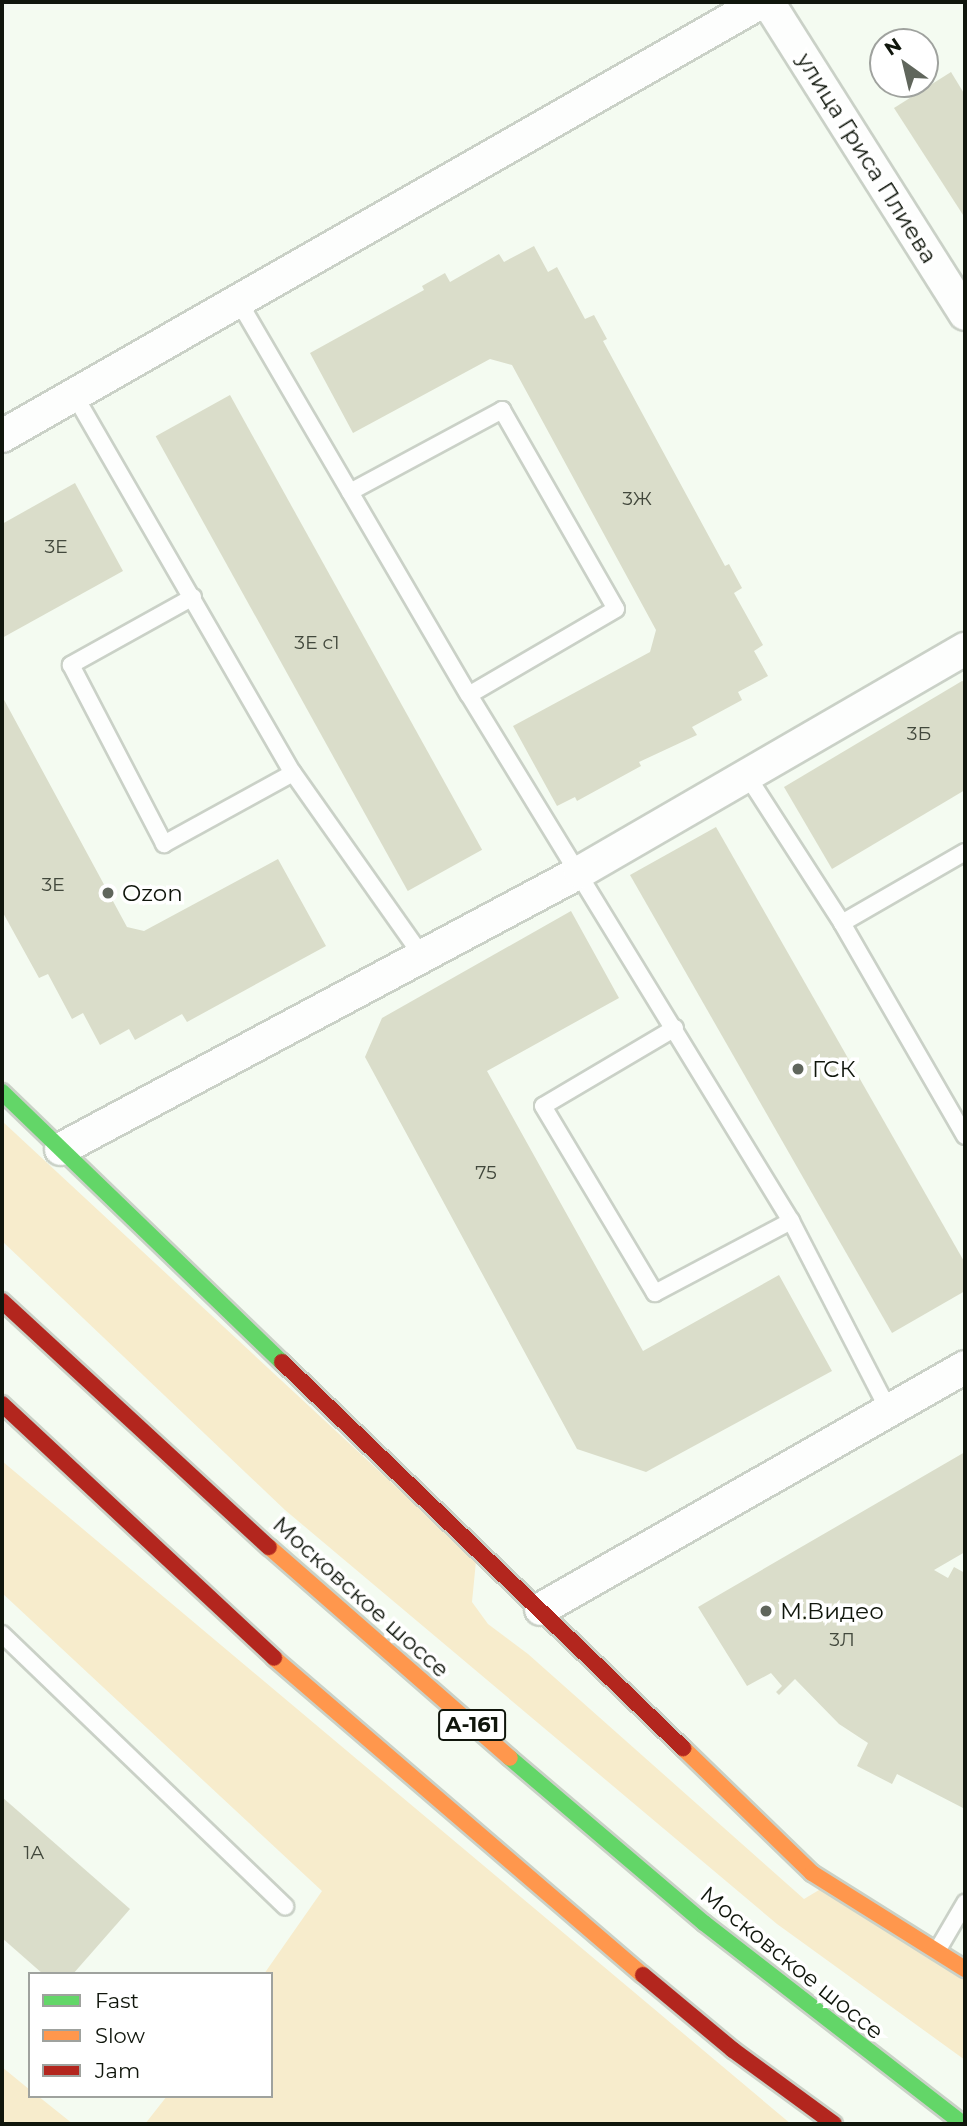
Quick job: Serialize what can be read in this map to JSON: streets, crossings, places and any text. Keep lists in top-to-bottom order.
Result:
{
  "streets": {
    "main road": ["Московское шоссе", "А-161"],
    "street": ["улица Гриса Плиева"]
  },
  "places": ["Ozon", "ГСК", "М.Видео"],
  "house_numbers": [
    "3Ж",
    "3Е",
    "3Е с1",
    "3Б",
    "3Е",
    "75",
    "3Л",
    "1А"
  ],
  "legend": ["Fast", "Slow", "Jam"],
  "north": "top left"
}
